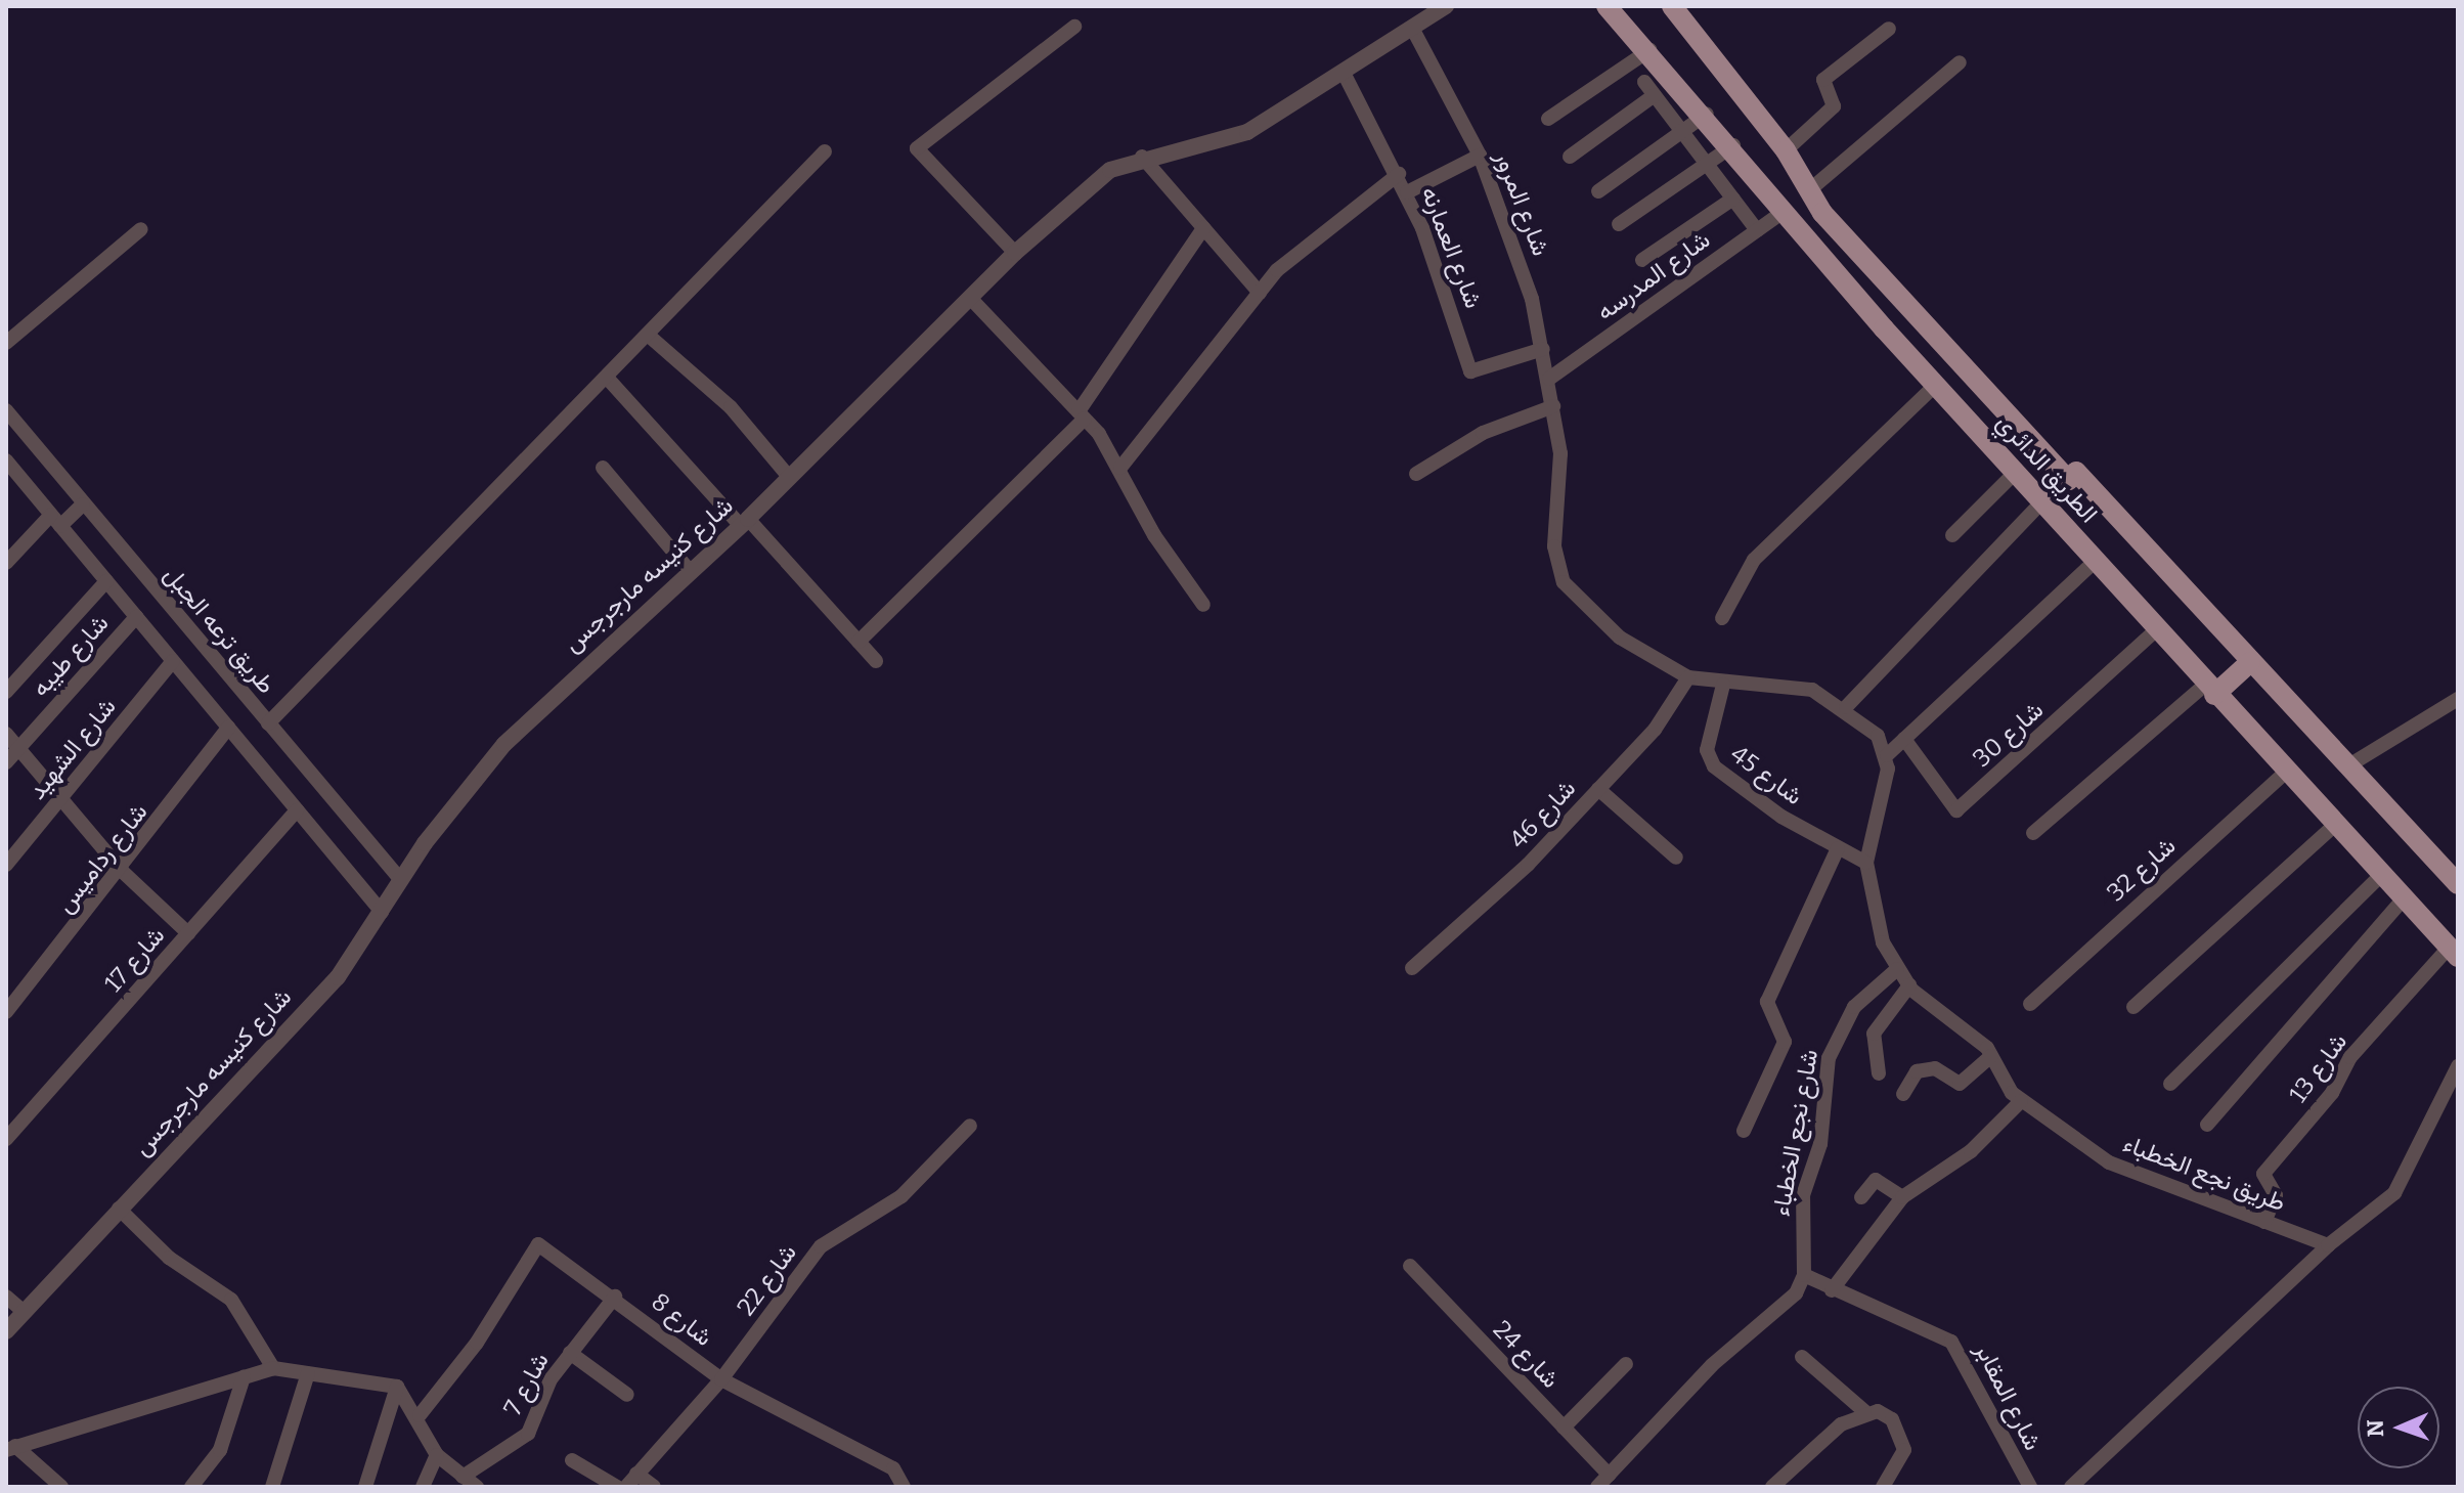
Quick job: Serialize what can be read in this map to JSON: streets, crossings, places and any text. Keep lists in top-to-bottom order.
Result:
{
  "streets": {
    "main road": ["الطريق الدائري"],
    "street": [
      "شارع المرور",
      "شارع العمارنه",
      "شارع المدرسه",
      "شارع كنيسه مارجرجس",
      "طريق ترعه الجبل",
      "شارع طيبه",
      "شارع 30",
      "شارع الشهيد",
      "شارع 45",
      "شارع 46",
      "شارع رداميس",
      "شارع 32",
      "شارع 17",
      "شارع 13",
      "شارع نجع الخطباء",
      "طريق نجع الخطباء",
      "شارع 22",
      "شارع 8",
      "شارع 24",
      "شارع 7",
      "شارع المقابر"
    ]
  },
  "crossings": [
    ["شارع المرور", "شارع العمارنه"],
    ["شارع المرور", "شارع المدرسه"],
    ["شارع المرور", "شارع كنيسه مارجرجس"],
    ["شارع العمارنه", "شارع كنيسه مارجرجس"],
    ["شارع المدرسه", "الطريق الدائري"],
    ["الطريق الدائري", "شارع 30"],
    ["الطريق الدائري", "شارع 32"],
    ["الطريق الدائري", "شارع 13"],
    ["شارع كنيسه مارجرجس", "طريق ترعه الجبل"],
    ["شارع 45", "طريق نجع الخطباء"],
    ["شارع 13", "طريق نجع الخطباء"],
    ["شارع نجع الخطباء", "طريق نجع الخطباء"],
    ["شارع نجع الخطباء", "شارع المقابر"],
    ["شارع 22", "شارع 8"],
    ["شارع 8", "شارع 7"]
  ],
  "north": "left"
}
